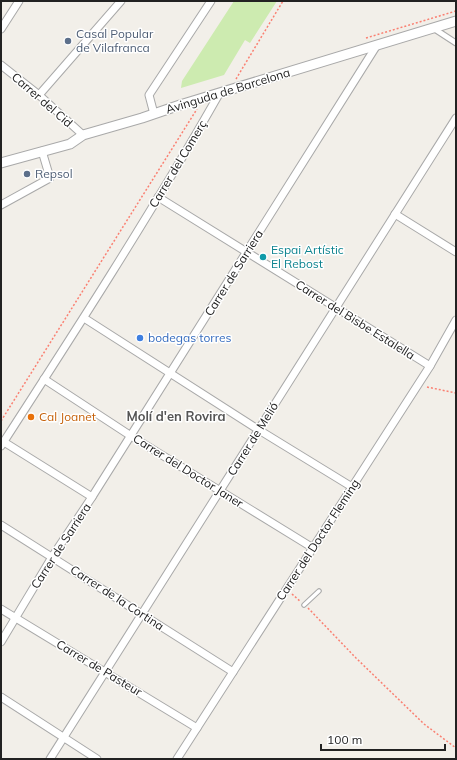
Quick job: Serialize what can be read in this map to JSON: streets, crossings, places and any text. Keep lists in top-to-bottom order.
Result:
{
  "streets": {
    "street": [
      "Avinguda de Barcelona",
      "Carrer del Cid",
      "Carrer del Comerç",
      "Carrer de Sarriera",
      "Carrer del Bisbe Estalella",
      "Carrer de Melió",
      "Carrer del Doctor Janer",
      "Carrer del Doctor Fleming",
      "Carrer de la Cortina",
      "Carrer de Pasteur"
    ]
  },
  "crossings": [
    ["Avinguda de Barcelona", "Carrer del Cid"],
    ["Avinguda de Barcelona", "Carrer del Comerç"],
    ["Avinguda de Barcelona", "Carrer de Sarriera"],
    ["Carrer del Comerç", "Carrer del Bisbe Estalella"],
    ["Carrer del Comerç", "Carrer del Doctor Janer"],
    ["Carrer de Sarriera", "Carrer del Bisbe Estalella"],
    ["Carrer de Sarriera", "Carrer del Doctor Janer"],
    ["Carrer de Sarriera", "Carrer de la Cortina"],
    ["Carrer de Sarriera", "Carrer de Pasteur"],
    ["Carrer del Bisbe Estalella", "Carrer de Melió"],
    ["Carrer del Bisbe Estalella", "Carrer del Doctor Fleming"],
    ["Carrer de Melió", "Carrer del Doctor Janer"],
    ["Carrer de Melió", "Carrer de la Cortina"],
    ["Carrer de Melió", "Carrer de Pasteur"],
    ["Carrer del Doctor Janer", "Carrer del Doctor Fleming"],
    ["Carrer del Doctor Fleming", "Carrer de la Cortina"],
    ["Carrer del Doctor Fleming", "Carrer de Pasteur"]
  ],
  "districts": ["Molí d'en Rovira"],
  "places": [
    "Casal Popular de Vilafranca",
    "Repsol",
    "Espai Artístic El Rebost",
    "bodegas torres",
    "Cal Joanet"
  ],
  "scale_bar": "100 m"
}
